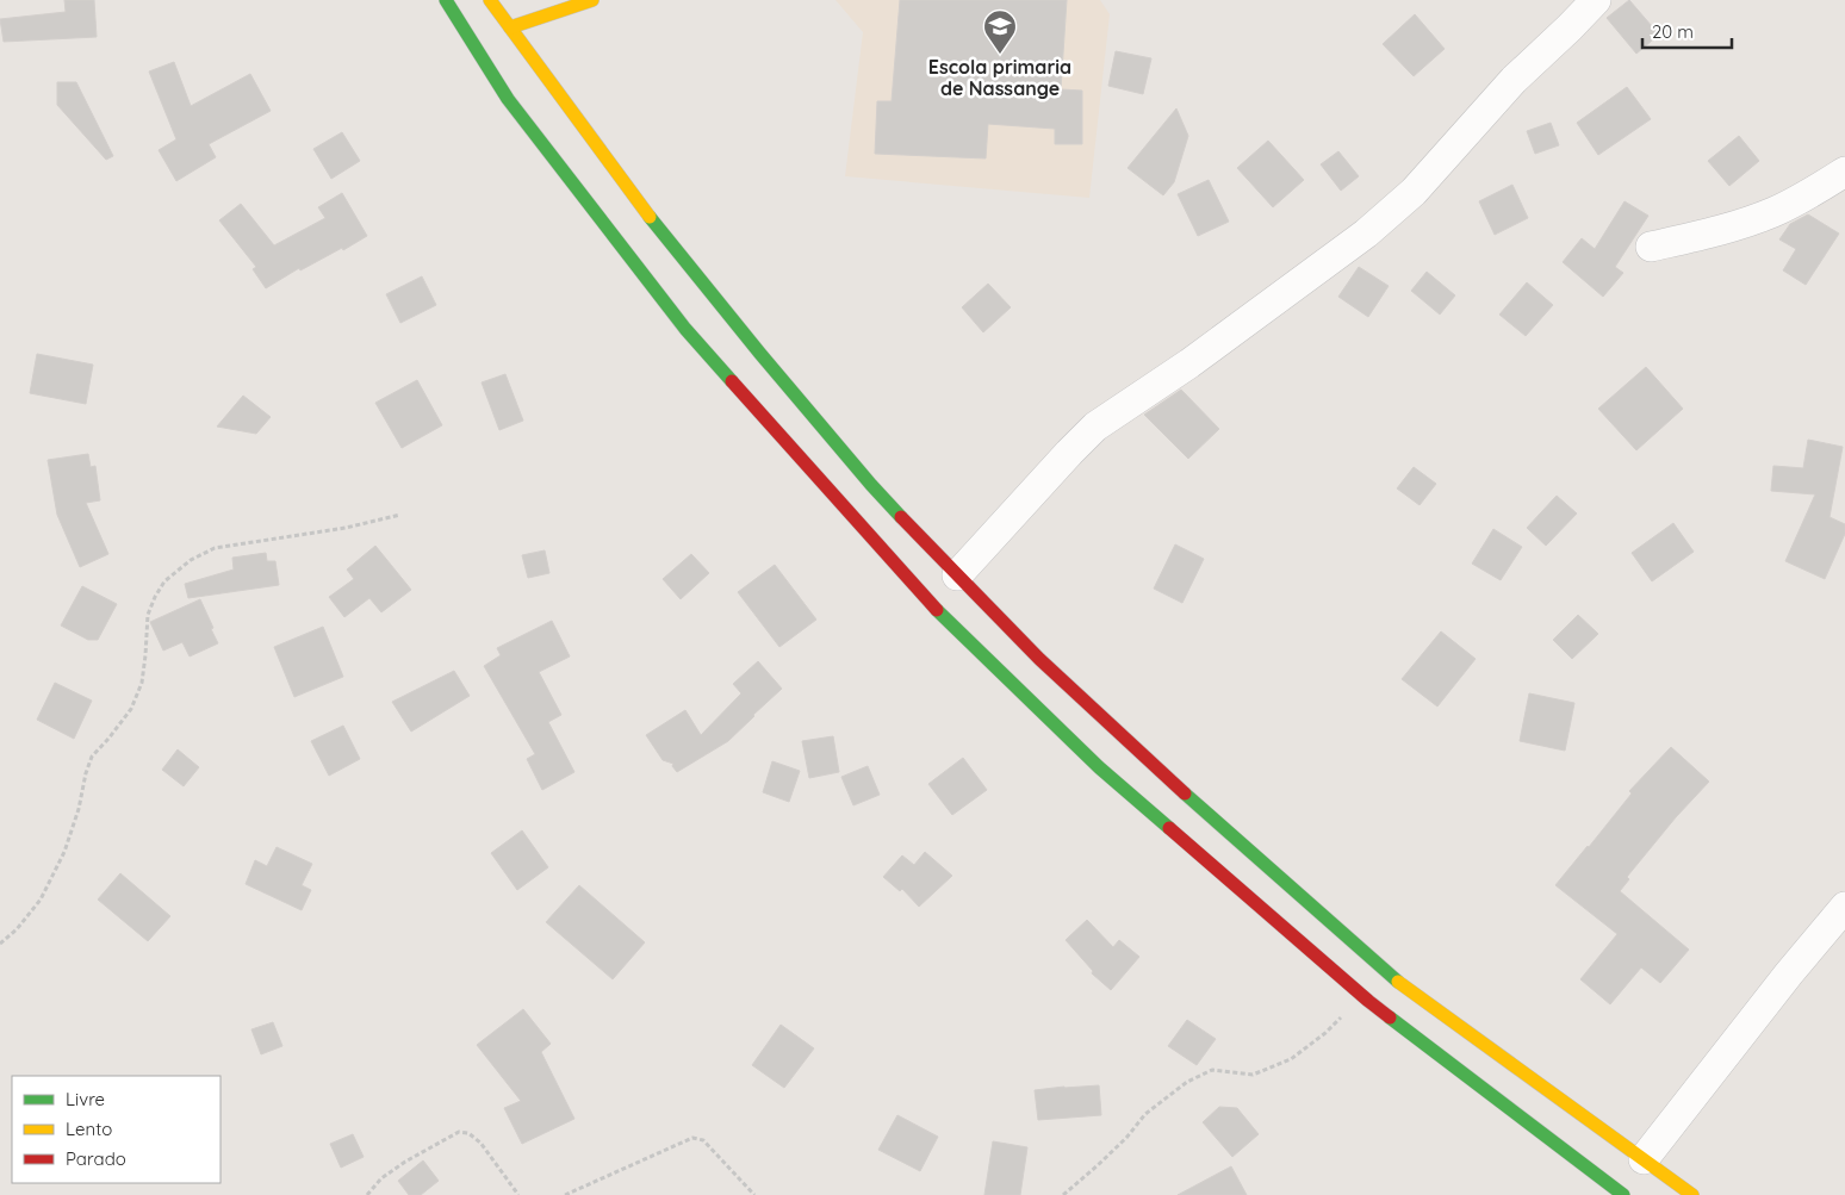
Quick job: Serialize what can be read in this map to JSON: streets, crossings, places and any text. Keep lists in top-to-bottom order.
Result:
{
  "places": {
    "school or university": ["Escola primaria de Nassange"]
  },
  "legend": ["Livre", "Lento", "Parado"],
  "scale_bar": "20 m"
}
